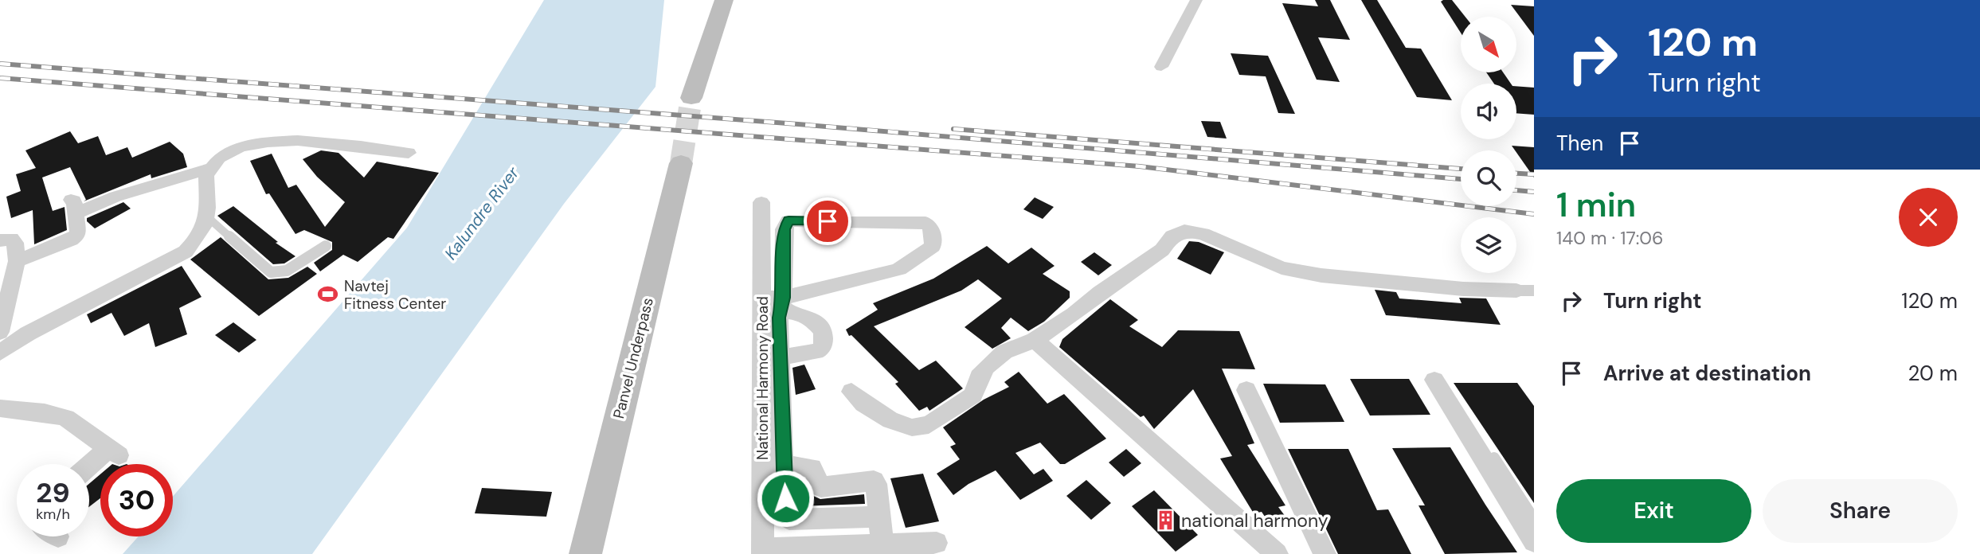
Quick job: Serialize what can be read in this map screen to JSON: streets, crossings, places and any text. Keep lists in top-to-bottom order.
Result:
{
  "streets": {
    "main road": ["Panvel Underpass"],
    "street": ["National Harmony Road"]
  },
  "water": ["Kalundre River"],
  "places": {
    "sports": ["Navtej Fitness Center"],
    "building": ["national harmony"]
  },
  "north": "bottom right",
  "page": {
    "turn": ["120 m", "Turn right"],
    "then": "Then",
    "heading": ["1 min", "140 m · 17:06"],
    "list": [
      {
        "name": "Turn right",
        "value": "120 m"
      },
      {
        "name": "Arrive at destination",
        "value": "20 m"
      }
    ],
    "speed": "29 km/h",
    "limit": "30",
    "buttons": ["Exit", "Share"]
  }
}
